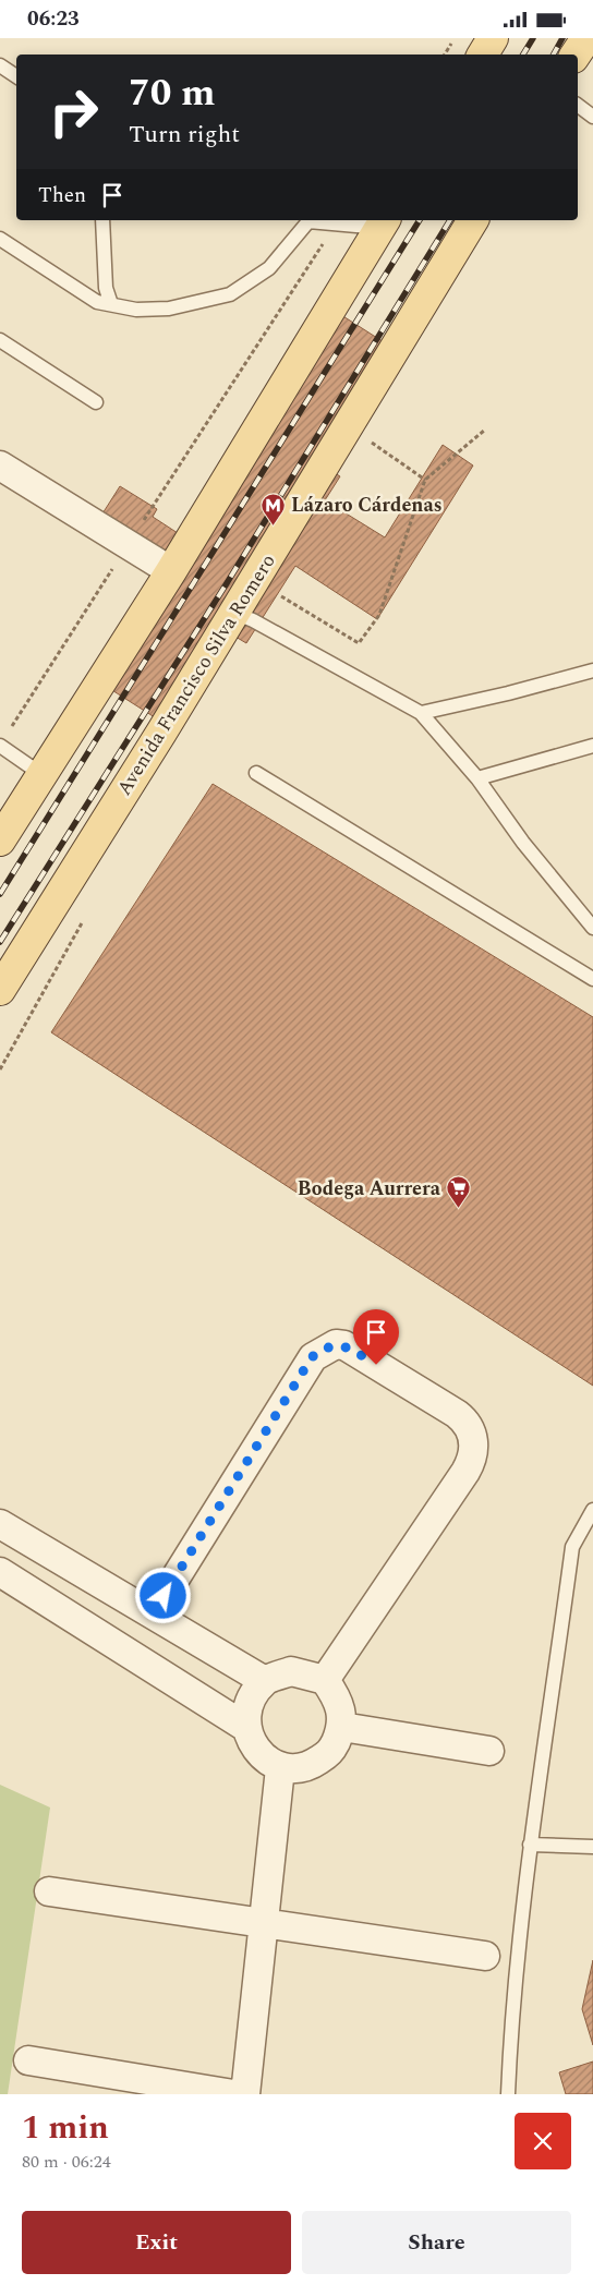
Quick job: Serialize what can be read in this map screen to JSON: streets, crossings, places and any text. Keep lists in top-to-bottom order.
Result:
{
  "streets": {
    "main road": ["Avenida Francisco Silva Romero"]
  },
  "places": {
    "metro station": ["Lázaro Cárdenas"],
    "supermarket": ["Bodega Aurrera"]
  },
  "page": {
    "status": "06:23",
    "turn": ["70 m", "Turn right"],
    "then": "Then",
    "heading": ["1 min", "80 m · 06:24"],
    "buttons": ["Exit", "Share"]
  }
}
